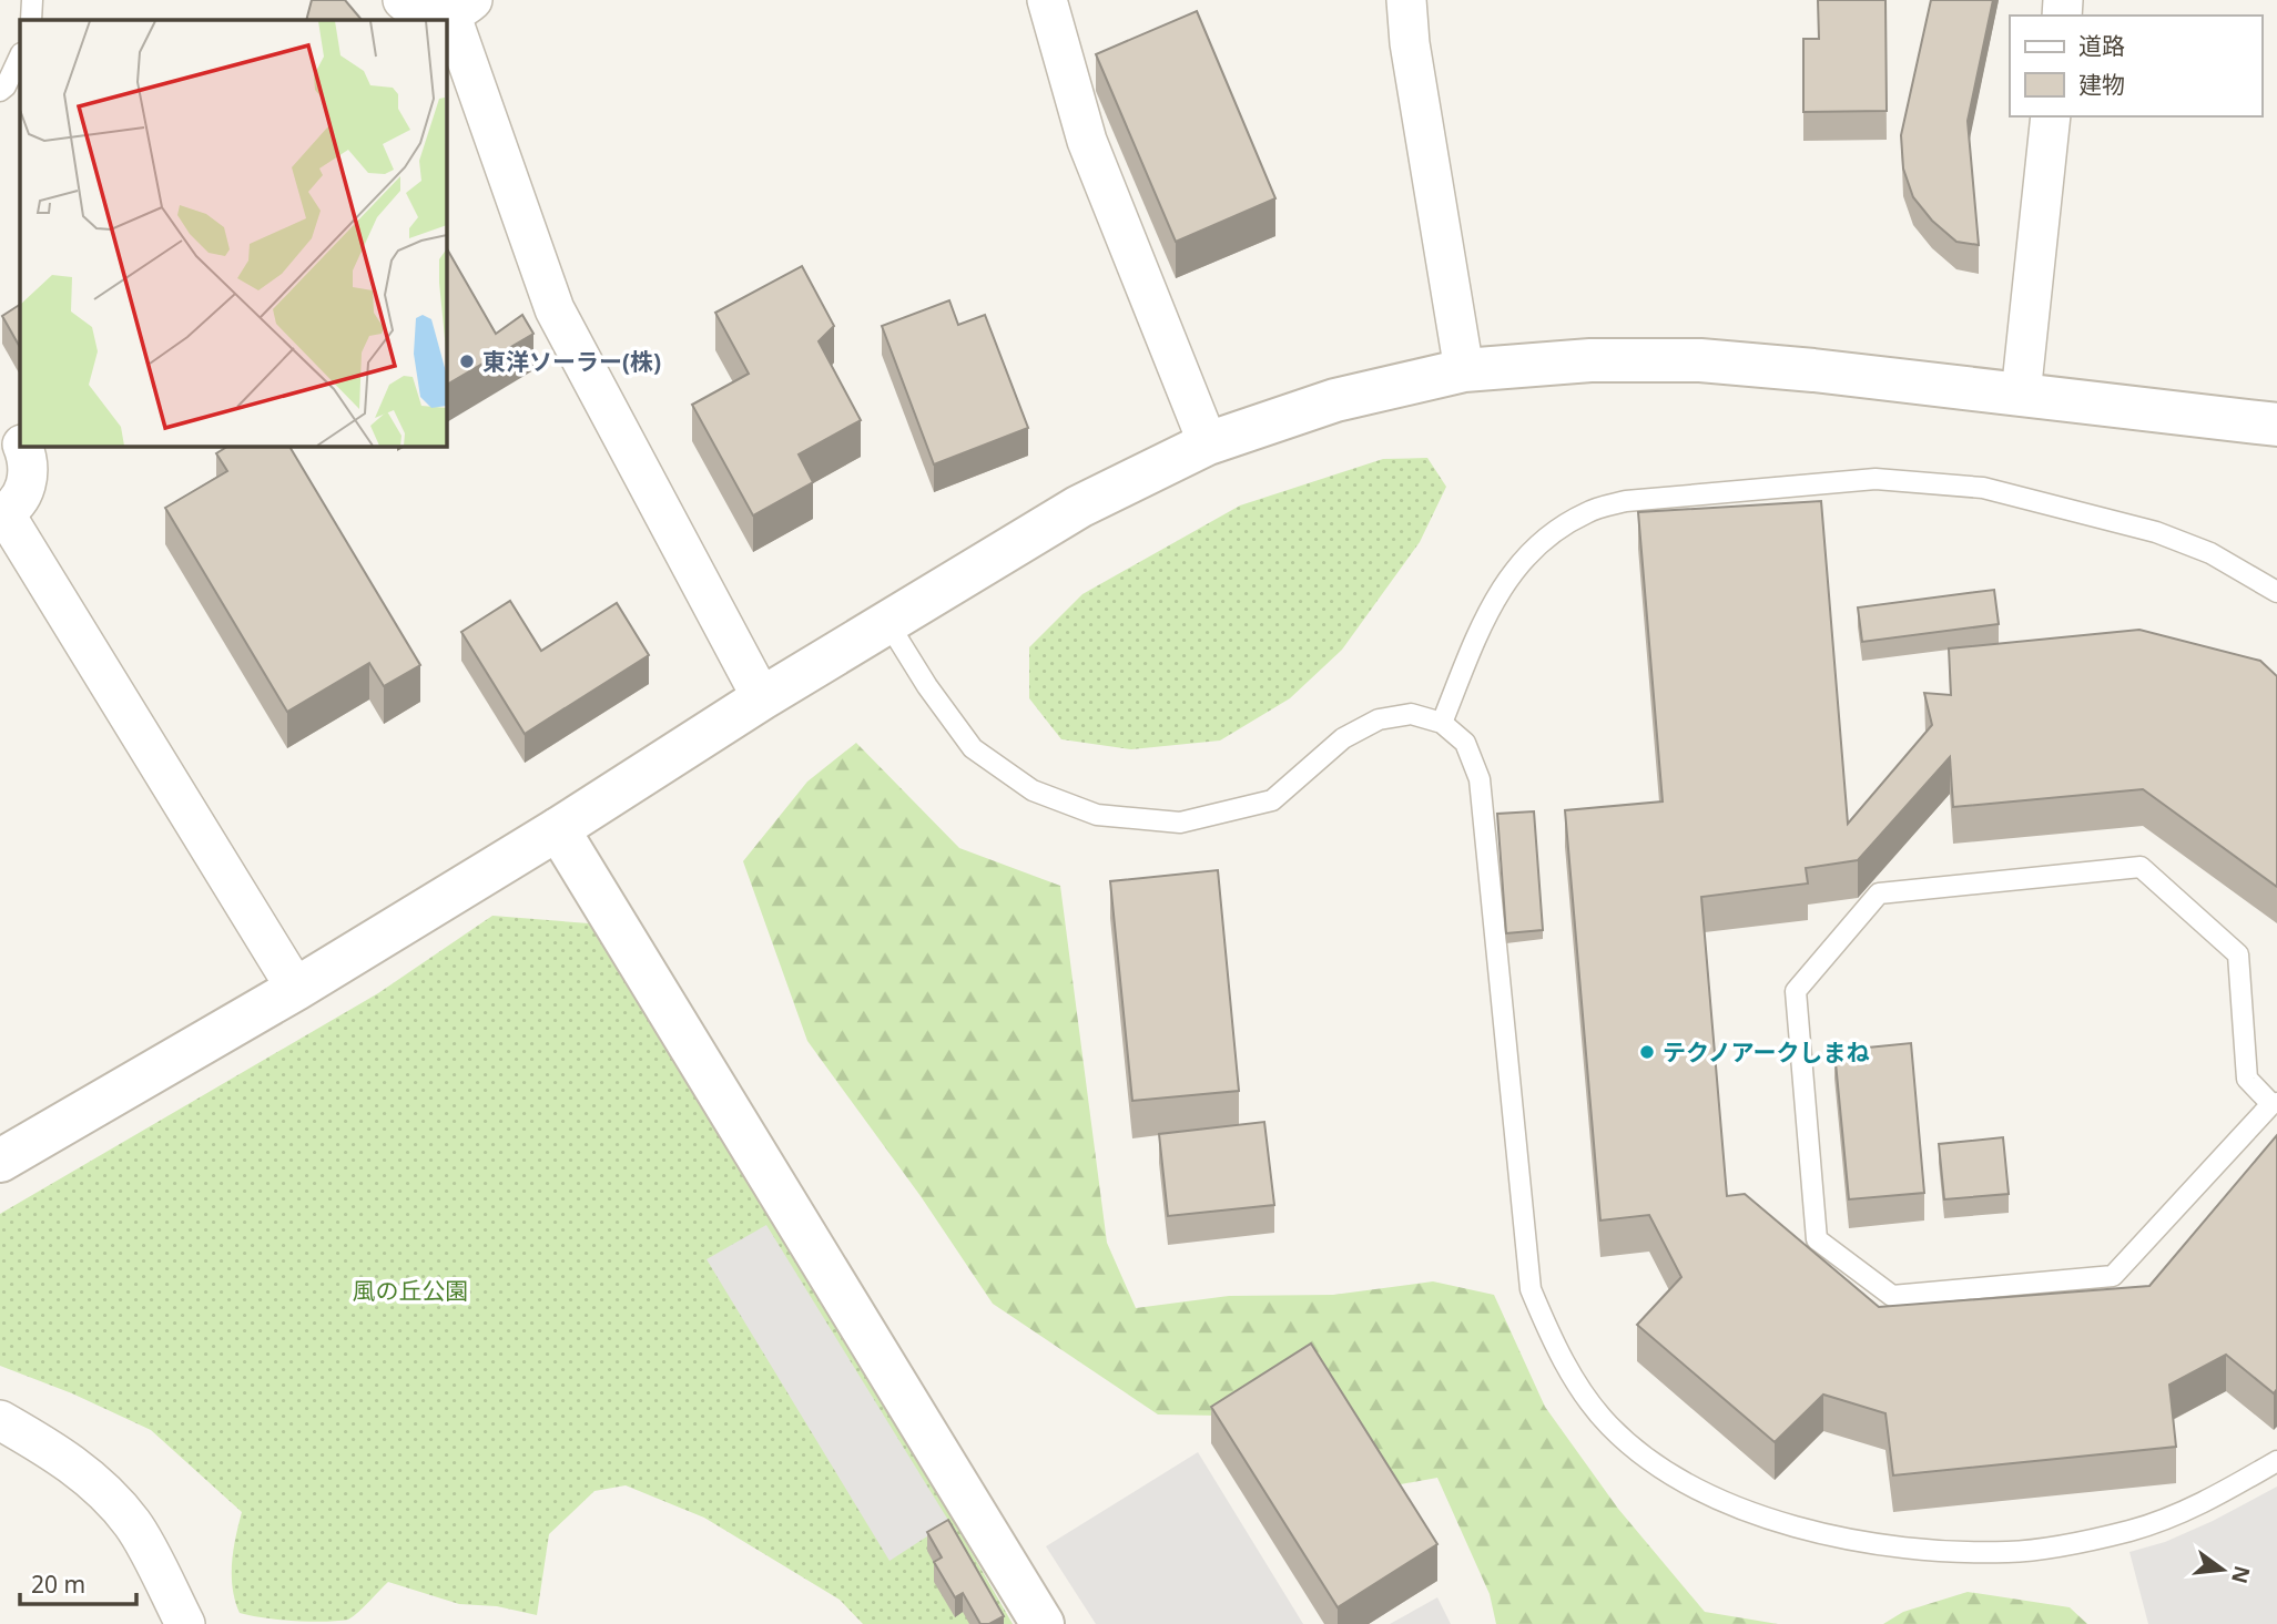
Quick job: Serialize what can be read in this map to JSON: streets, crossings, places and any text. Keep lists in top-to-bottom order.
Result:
{
  "parks": ["風の丘公園"],
  "places": ["東洋ソーラー(株)", "テクノアークしまね"],
  "legend": ["道路", "建物"],
  "scale_bar": "20 m",
  "north": "right"
}
